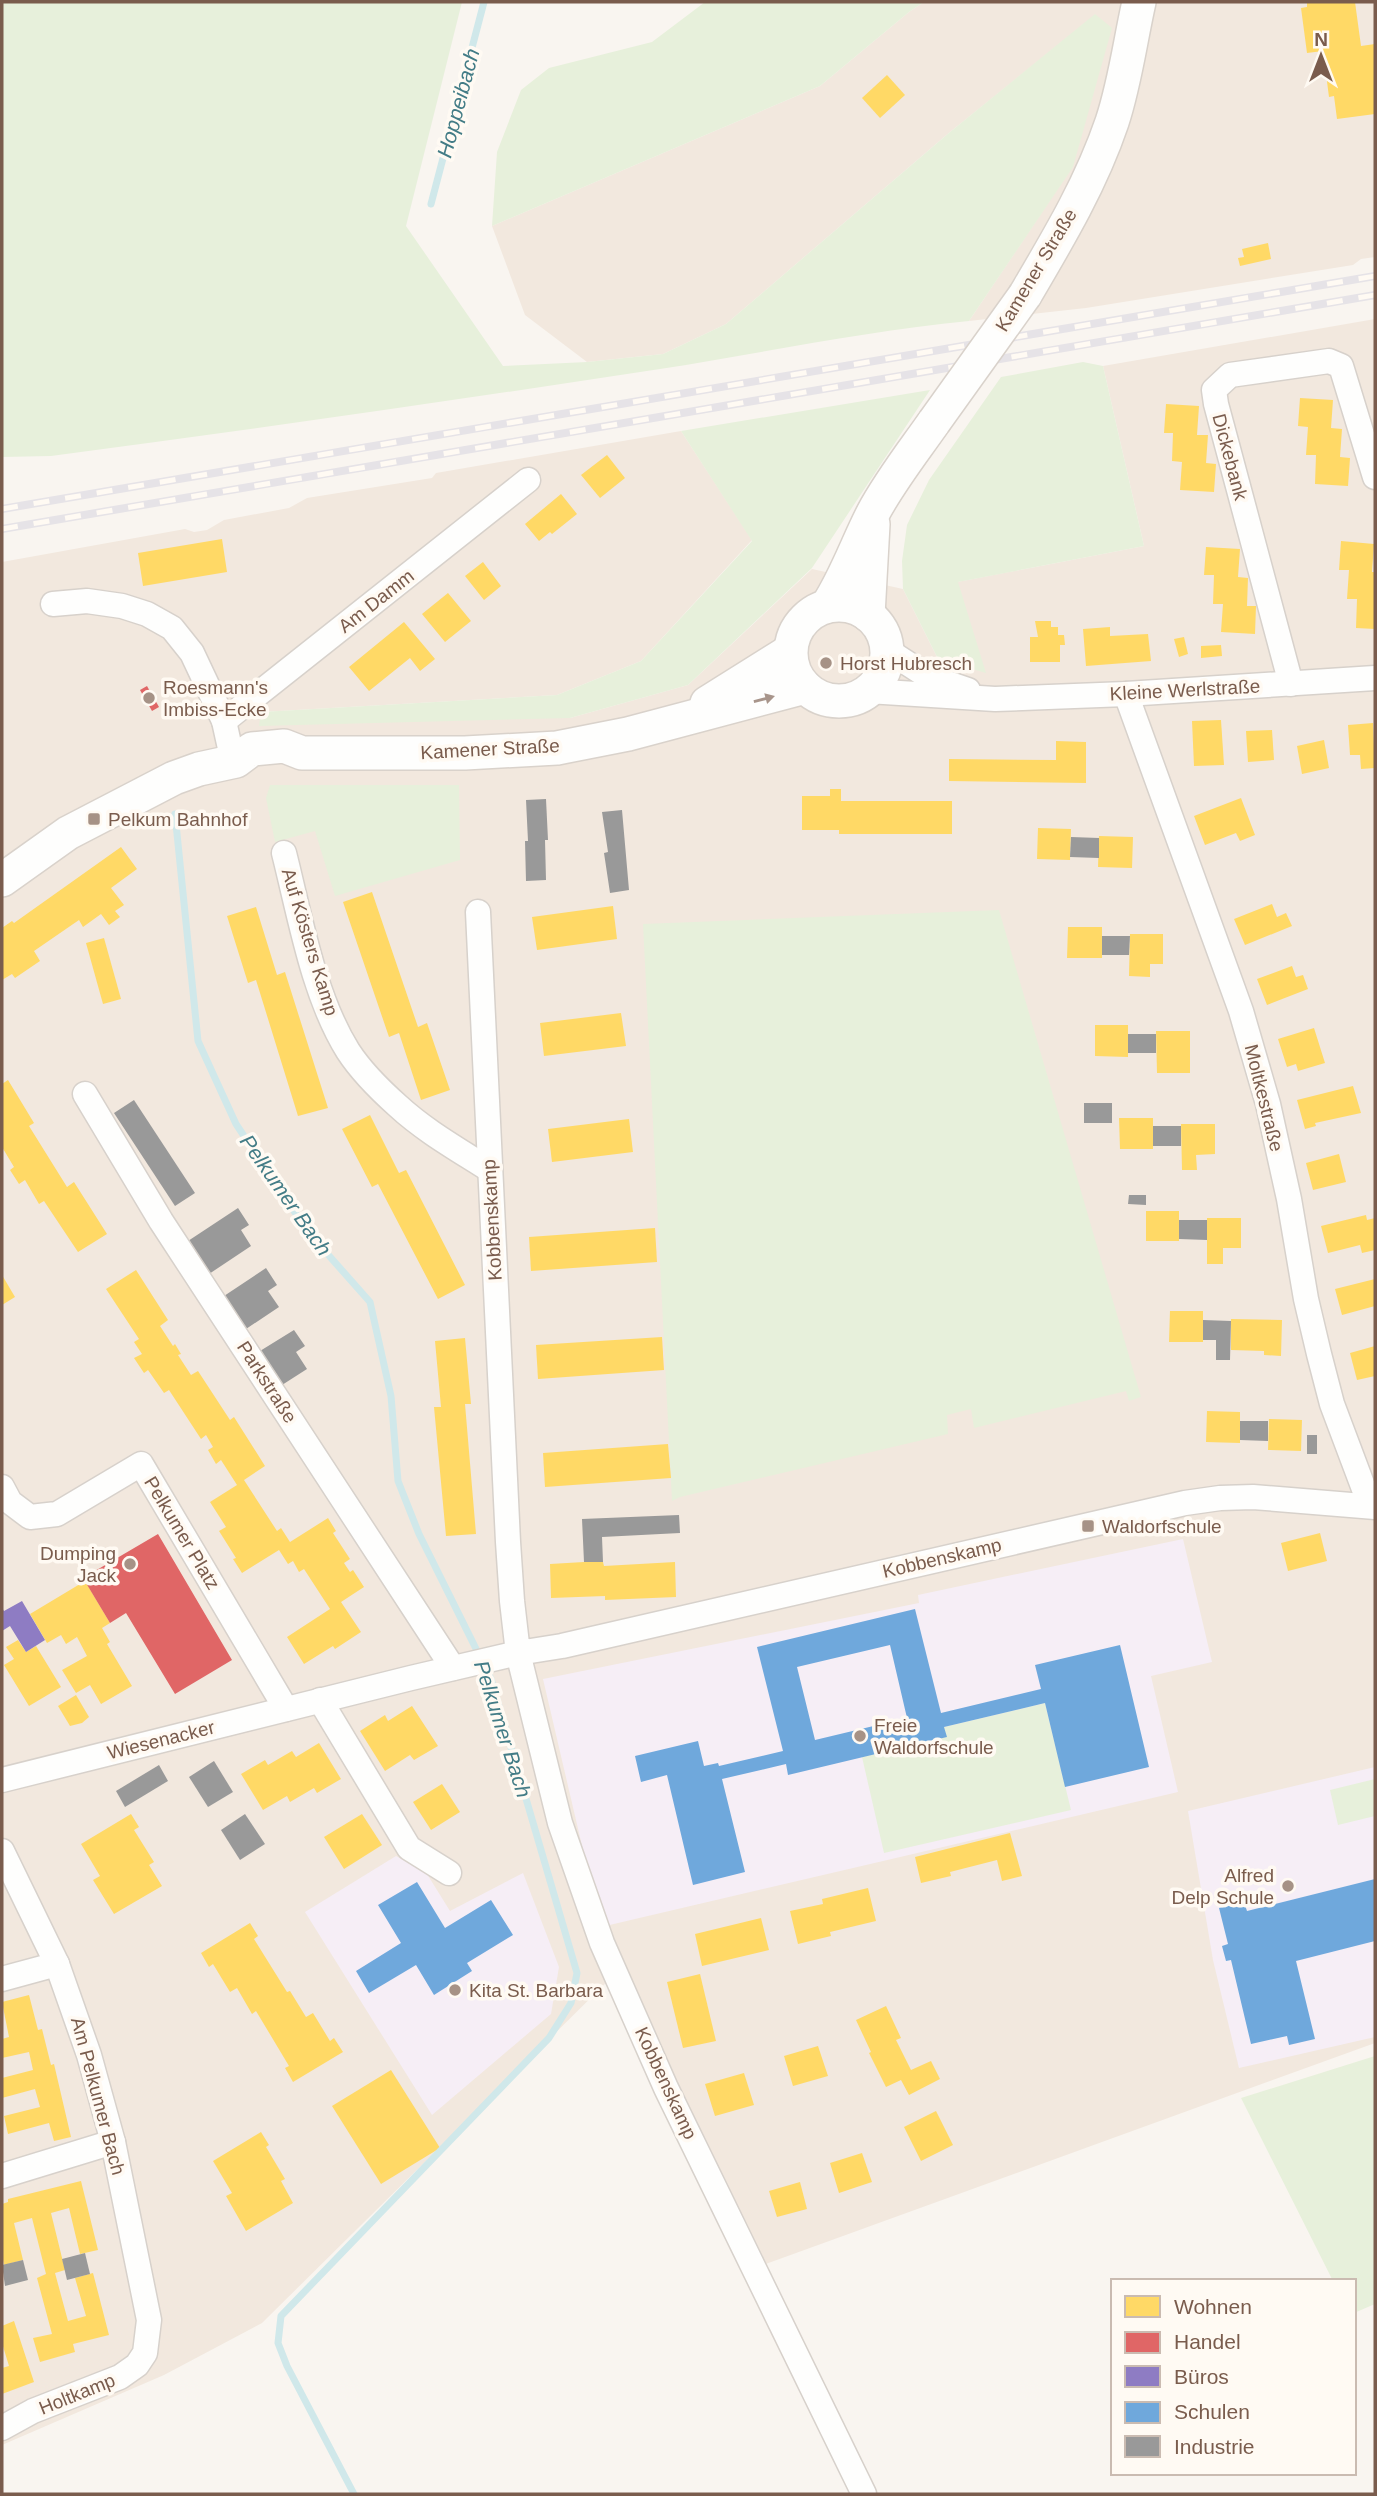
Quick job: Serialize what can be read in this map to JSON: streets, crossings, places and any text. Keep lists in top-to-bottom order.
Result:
{
  "streets": {
    "main road": ["Kamener Straße"],
    "street": [
      "Dickebank",
      "Am Damm",
      "Kleine Werlstraße",
      "Auf Kösters Kamp",
      "Moltkestraße",
      "Kobbenskamp",
      "Parkstraße",
      "Pelkumer Platz",
      "Wiesenacker",
      "Am Pelkumer Bach",
      "Holtkamp"
    ]
  },
  "crossings": [
    ["Kamener Straße", "Kleine Werlstraße"],
    ["Dickebank", "Kleine Werlstraße"],
    ["Kleine Werlstraße", "Moltkestraße"],
    ["Auf Kösters Kamp", "Kobbenskamp"],
    ["Moltkestraße", "Kobbenskamp"],
    ["Kobbenskamp", "Wiesenacker"],
    ["Parkstraße", "Wiesenacker"],
    ["Pelkumer Platz", "Wiesenacker"],
    ["Am Pelkumer Bach", "Holtkamp"]
  ],
  "water": ["Hoppeibach", "Pelkumer Bach"],
  "places": {
    "other": [
      "Horst Hubresch",
      "Roesmann's Imbiss-Ecke",
      "Dumping Jack",
      "Freie Waldorfschule",
      "Alfred Delp Schule",
      "Kita St. Barbara"
    ],
    "transit": ["Pelkum Bahnhof", "Waldorfschule"]
  },
  "legend": [
    "Wohnen",
    "Handel",
    "Büros",
    "Schulen",
    "Industrie"
  ],
  "north": "top"
}
